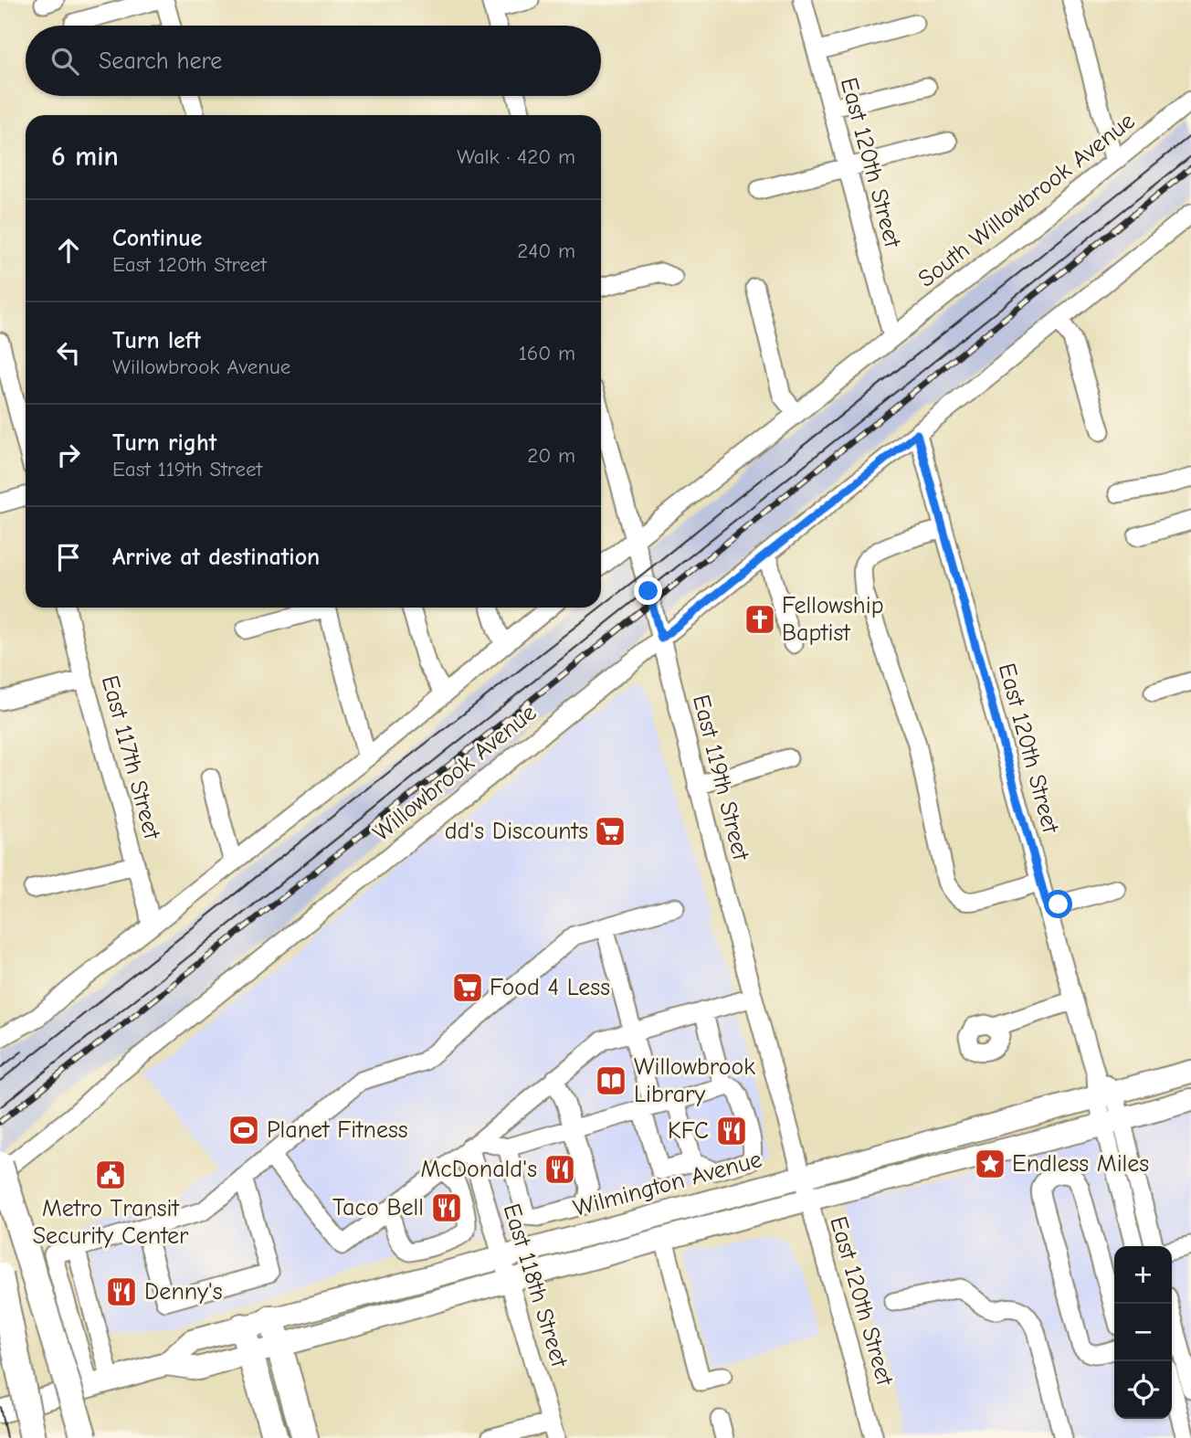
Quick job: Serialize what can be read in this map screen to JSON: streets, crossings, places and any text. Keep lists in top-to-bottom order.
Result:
{
  "streets": {
    "main road": ["Wilmington Avenue"],
    "street": [
      "East 120th Street",
      "South Willowbrook Avenue",
      "East 117th Street",
      "Willowbrook Avenue",
      "East 119th Street",
      "East 118th Street"
    ]
  },
  "crossings": [
    ["East 120th Street", "South Willowbrook Avenue"],
    ["East 120th Street", "Willowbrook Avenue"],
    ["East 120th Street", "East 119th Street"],
    ["East 120th Street", "Wilmington Avenue"],
    ["Willowbrook Avenue", "East 119th Street"],
    ["East 119th Street", "Wilmington Avenue"],
    ["Wilmington Avenue", "East 118th Street"]
  ],
  "places": {
    "church": ["Fellowship Baptist"],
    "supermarket": ["dd's Discounts", "Food 4 Less"],
    "library": ["Willowbrook Library"],
    "sports": ["Planet Fitness"],
    "restaurant": [
      "KFC",
      "McDonald's",
      "Taco Bell",
      "Denny's"
    ],
    "place": ["Endless Miles"],
    "public building": ["Metro Transit Security Center"]
  },
  "page": {
    "search": "Search here",
    "heading": ["6 min", "Walk · 420 m"],
    "list": [
      ["Continue", "East 120th Street", "240 m"],
      ["Turn left", "Willowbrook Avenue", "160 m"],
      ["Turn right", "East 119th Street", "20 m"],
      "Arrive at destination"
    ],
    "map_buttons": ["+", "−"]
  }
}
